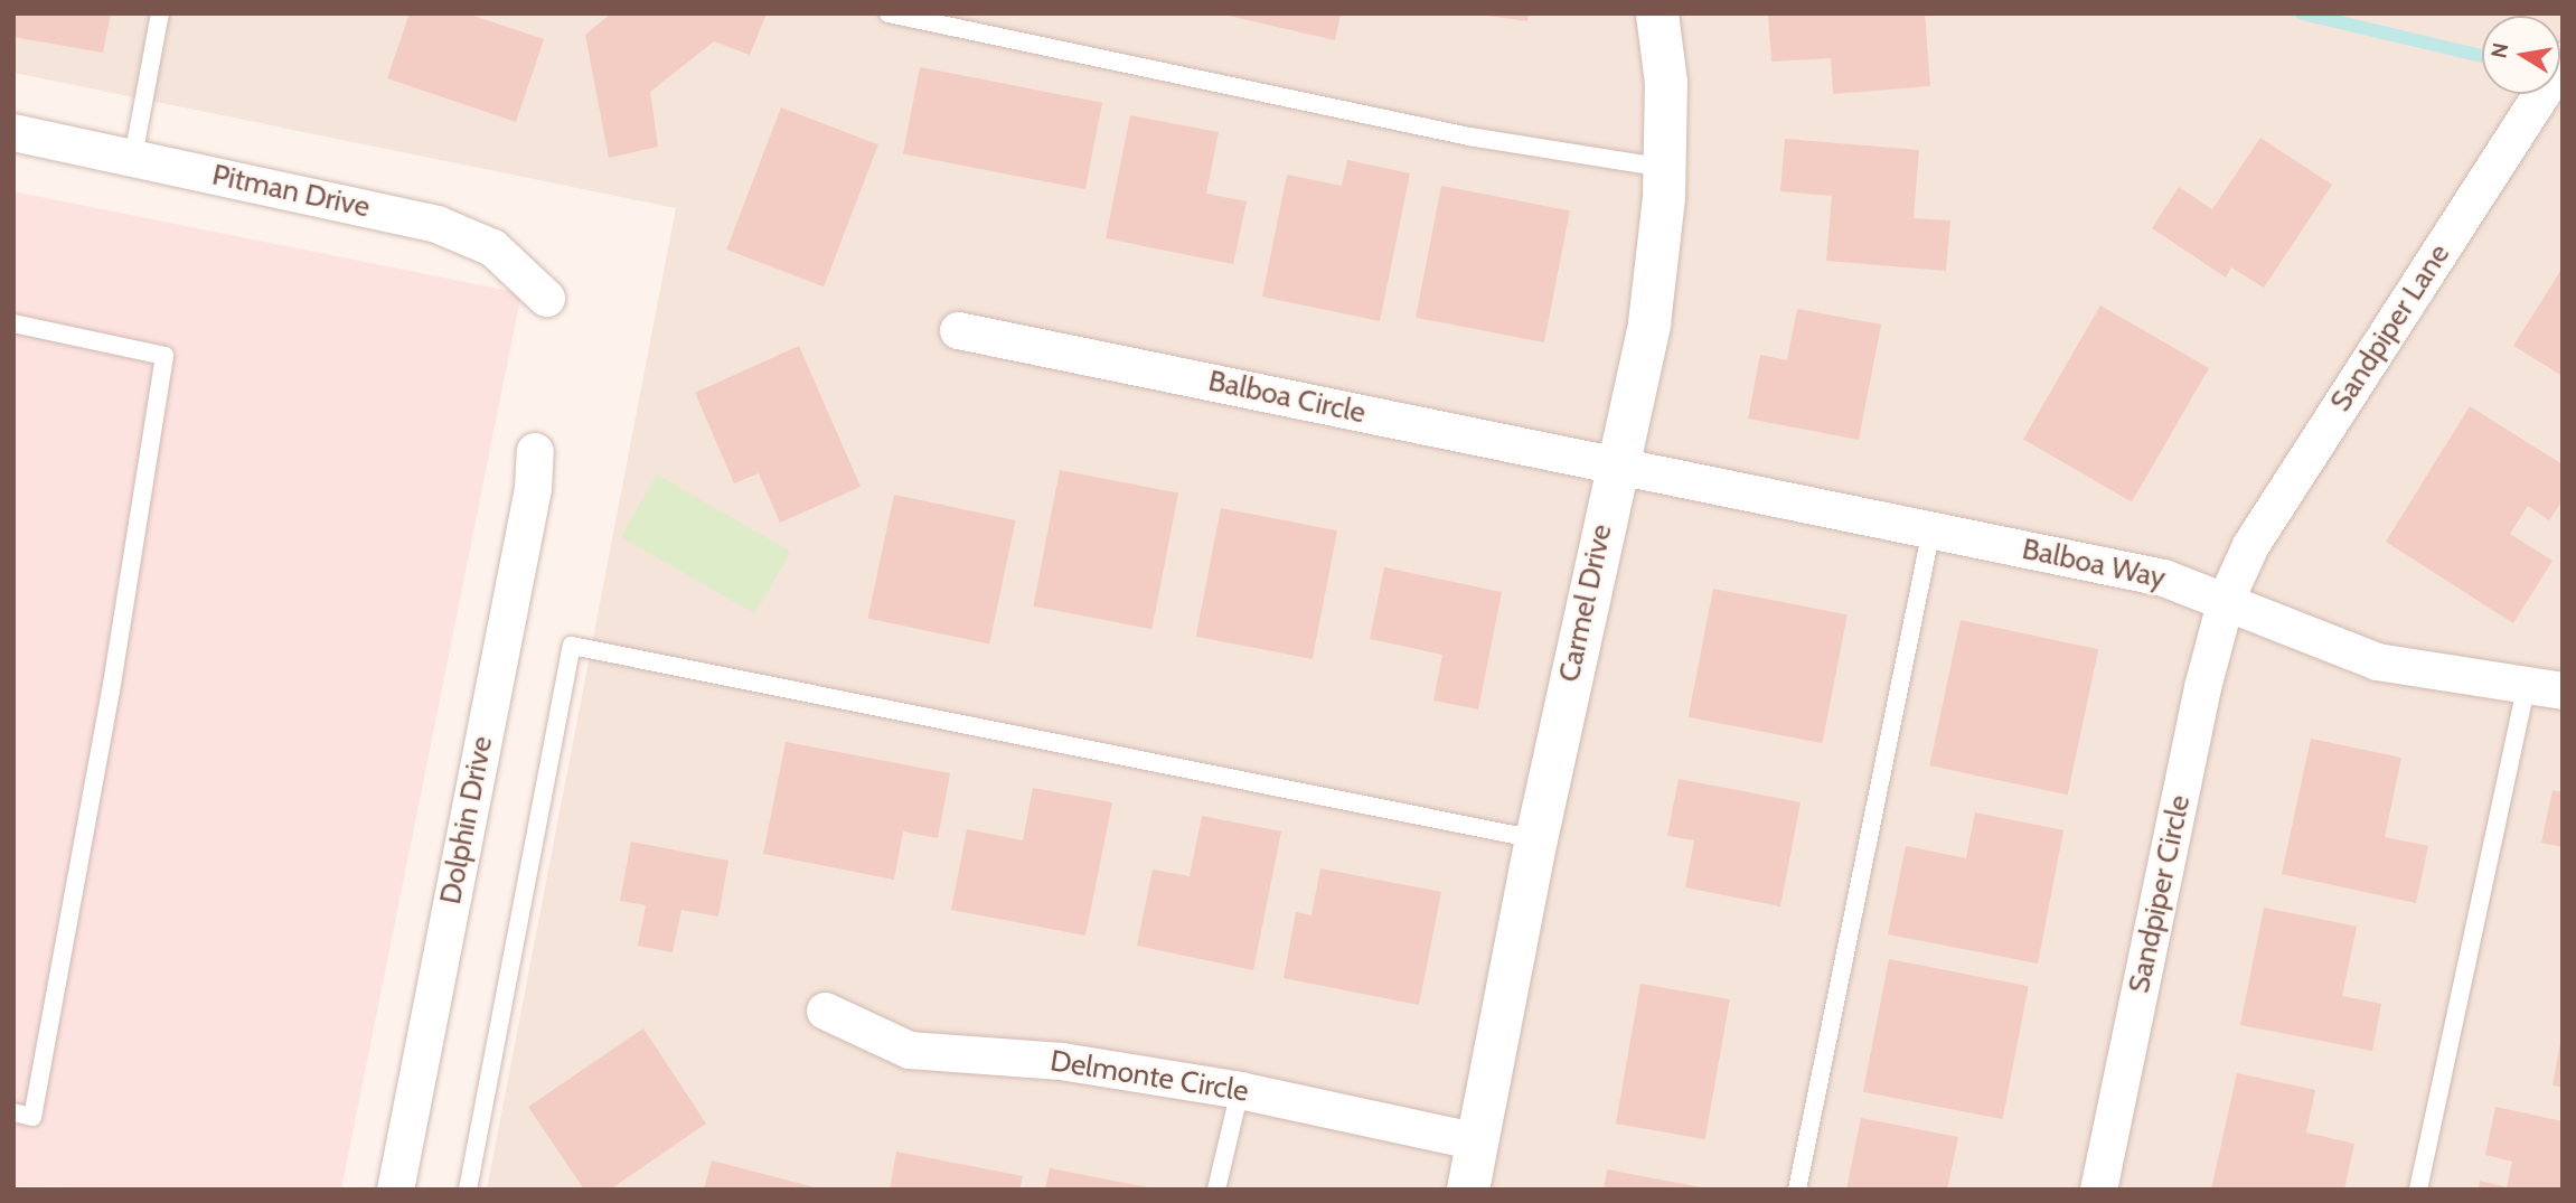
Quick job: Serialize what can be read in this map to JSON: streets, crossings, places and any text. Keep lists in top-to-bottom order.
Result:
{
  "streets": {
    "street": [
      "Pitman Drive",
      "Sandpiper Lane",
      "Balboa Circle",
      "Balboa Way",
      "Carmel Drive",
      "Dolphin Drive",
      "Sandpiper Circle",
      "Delmonte Circle"
    ]
  },
  "crossings": [
    ["Sandpiper Lane", "Balboa Way"],
    ["Sandpiper Lane", "Sandpiper Circle"],
    ["Balboa Circle", "Balboa Way"],
    ["Balboa Circle", "Carmel Drive"],
    ["Balboa Way", "Carmel Drive"],
    ["Balboa Way", "Sandpiper Circle"],
    ["Carmel Drive", "Delmonte Circle"]
  ],
  "north": "left"
}
